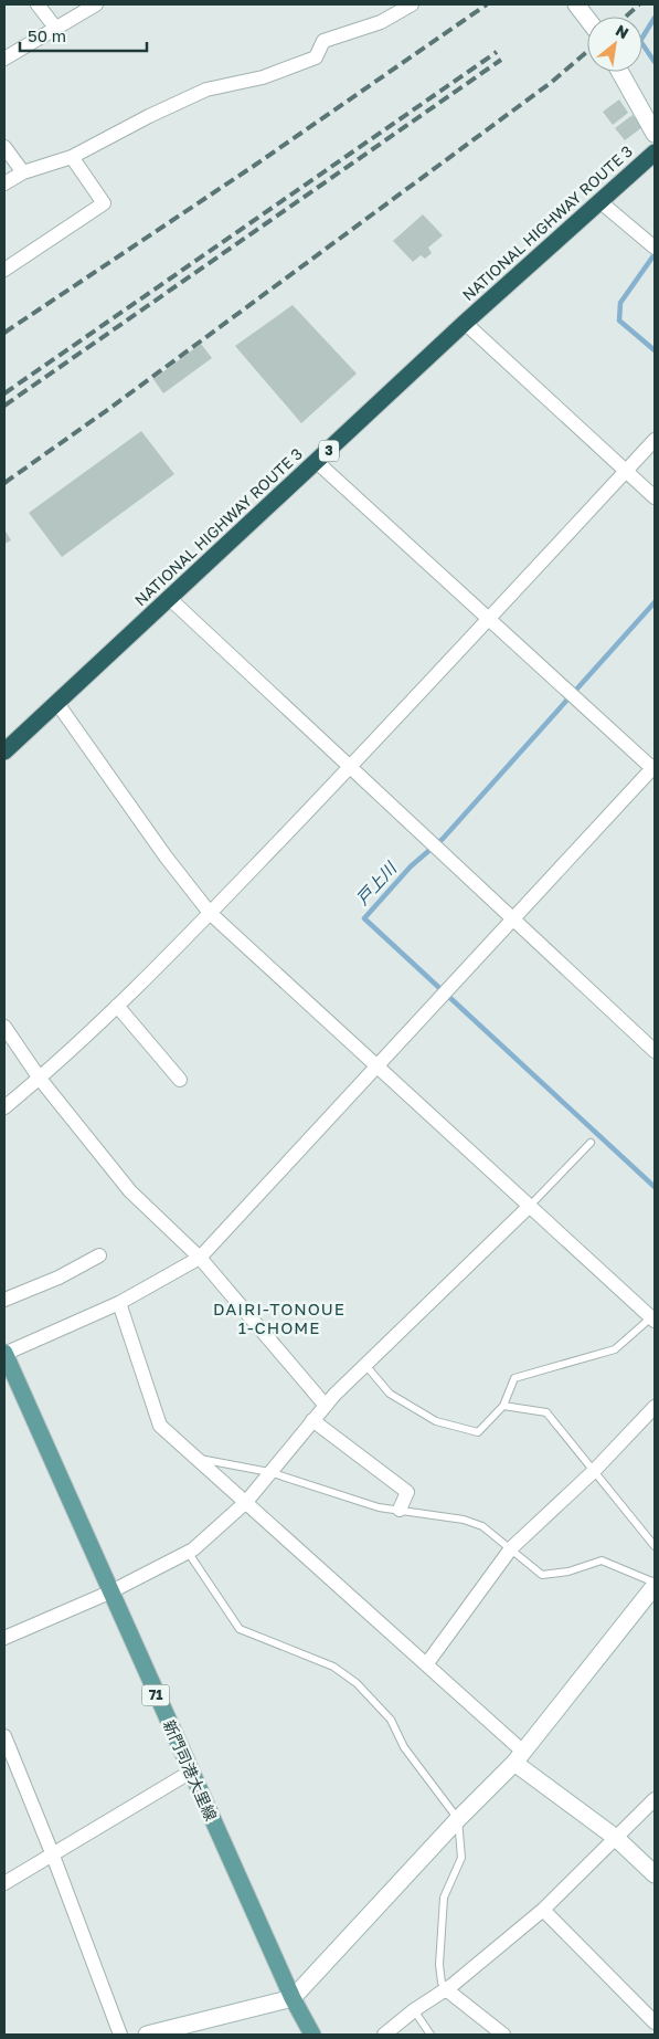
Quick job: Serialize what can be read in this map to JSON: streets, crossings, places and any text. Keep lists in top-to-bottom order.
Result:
{
  "streets": {
    "highway": ["NATIONAL HIGHWAY ROUTE 3", "3"],
    "main road": ["71", "新門司港大里線"]
  },
  "districts": ["DAIRI-TONOUE 1-CHOME"],
  "water": ["戸上川"],
  "scale_bar": "50 m",
  "north": "top right"
}
